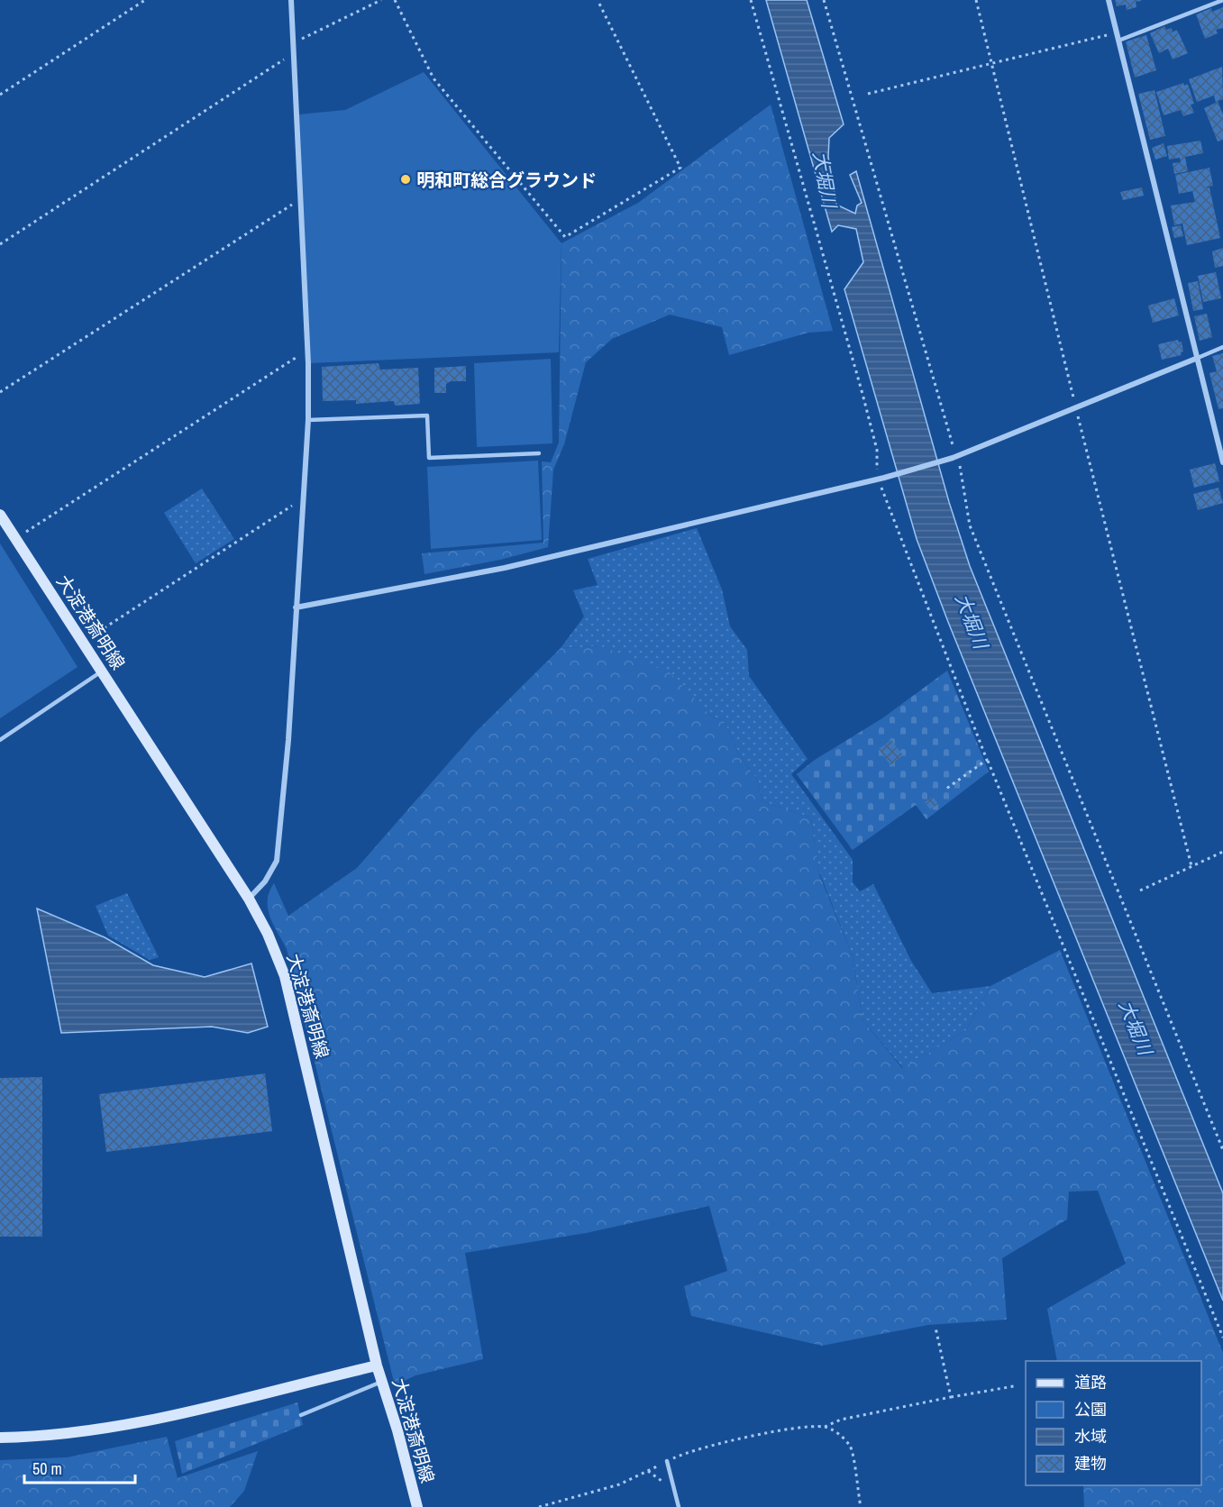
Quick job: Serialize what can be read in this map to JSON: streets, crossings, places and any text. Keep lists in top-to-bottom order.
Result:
{
  "streets": {
    "main road": ["大淀港斎明線"]
  },
  "water": ["大堀川"],
  "places": ["明和町総合グラウンド"],
  "legend": [
    "道路",
    "公園",
    "水域",
    "建物"
  ],
  "scale_bar": "50 m"
}
